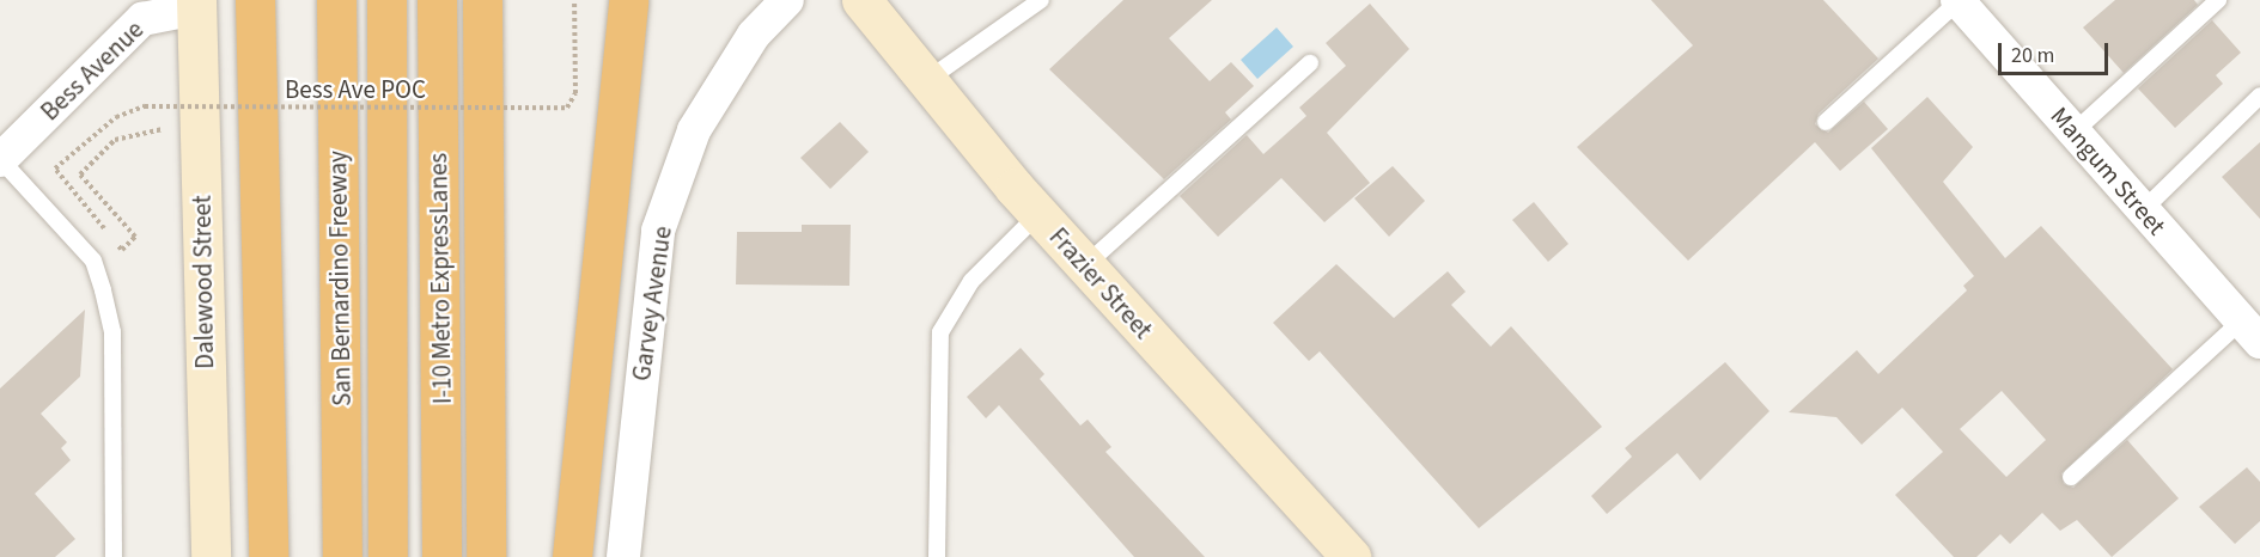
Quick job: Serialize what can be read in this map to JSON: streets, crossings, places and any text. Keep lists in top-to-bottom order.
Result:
{
  "streets": {
    "highway": ["San Bernardino Freeway", "I-10 Metro ExpressLanes"],
    "street": [
      "Bess Avenue",
      "Mangum Street",
      "Dalewood Street",
      "Frazier Street",
      "Garvey Avenue"
    ],
    "path": ["Bess Ave POC"]
  },
  "crossings": [
    ["Bess Avenue", "Dalewood Street"]
  ],
  "scale_bar": "20 m"
}
